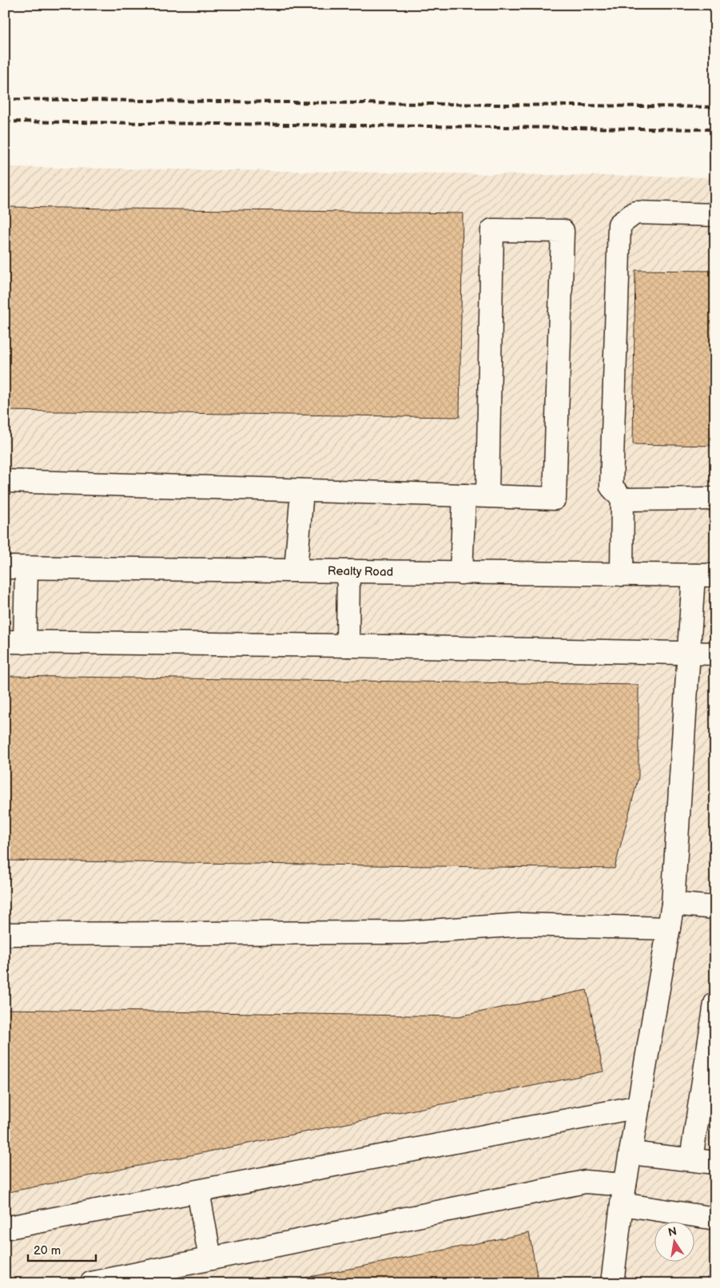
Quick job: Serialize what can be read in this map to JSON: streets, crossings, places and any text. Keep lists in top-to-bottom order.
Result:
{
  "streets": {
    "street": ["Realty Road"]
  },
  "scale_bar": "20 m",
  "north": "top"
}
